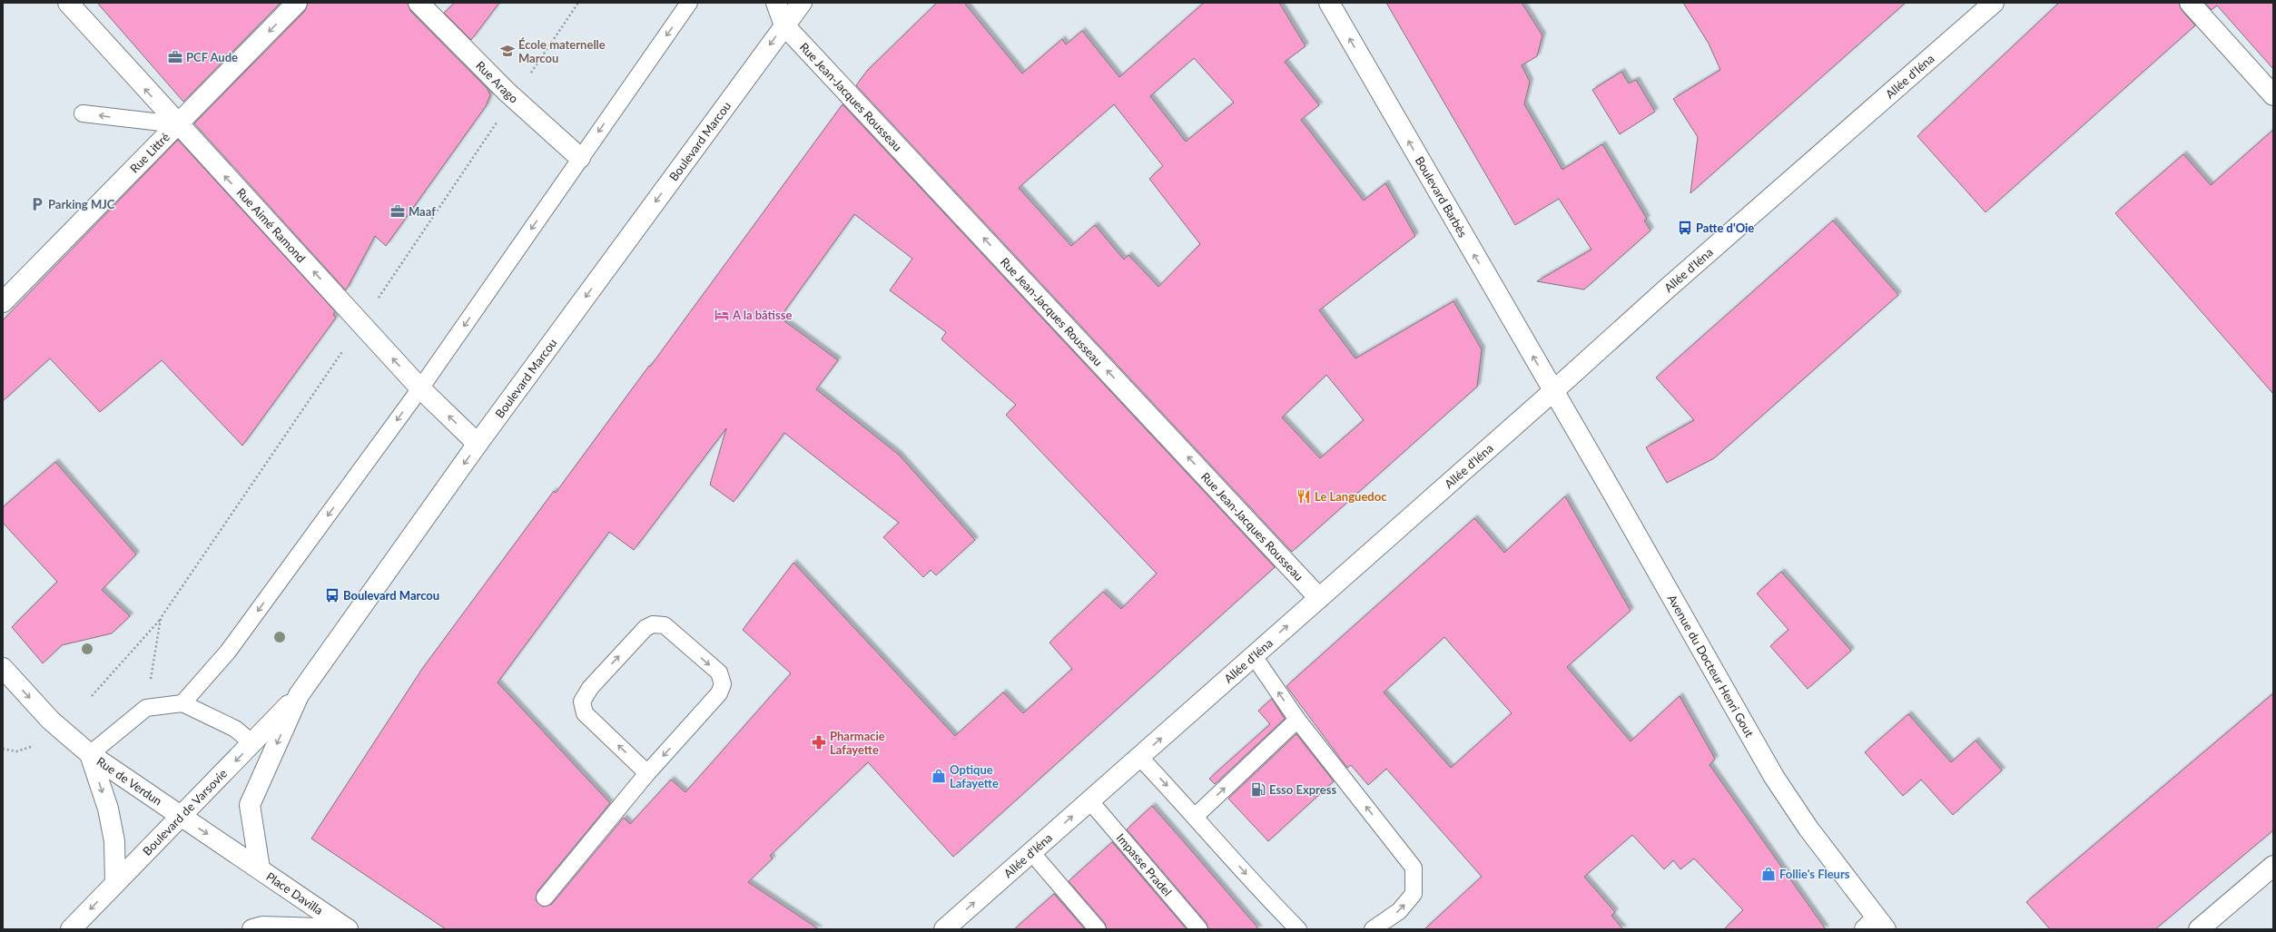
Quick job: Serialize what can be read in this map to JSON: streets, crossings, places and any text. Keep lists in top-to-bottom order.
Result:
{
  "streets": {
    "street": [
      "Allée d'Iéna",
      "Rue Arago",
      "Rue Jean-Jacques Rousseau",
      "Boulevard Marcou",
      "Rue Littré",
      "Boulevard Barbès",
      "Rue Aimé Ramond",
      "Avenue du Docteur Henri Gout",
      "Rue de Verdun",
      "Boulevard de Varsovie",
      "Place Davilla"
    ],
    "lane": ["Impasse Pradel"]
  },
  "crossings": [
    ["Allée d'Iéna", "Rue Jean-Jacques Rousseau"],
    ["Allée d'Iéna", "Boulevard Barbès"],
    ["Allée d'Iéna", "Avenue du Docteur Henri Gout"],
    ["Allée d'Iéna", "Impasse Pradel"],
    ["Rue Jean-Jacques Rousseau", "Boulevard Marcou"],
    ["Boulevard Marcou", "Rue Aimé Ramond"],
    ["Boulevard Marcou", "Rue de Verdun"],
    ["Boulevard Marcou", "Boulevard de Varsovie"],
    ["Boulevard Marcou", "Place Davilla"],
    ["Rue Littré", "Rue Aimé Ramond"],
    ["Boulevard Barbès", "Avenue du Docteur Henri Gout"],
    ["Rue de Verdun", "Boulevard de Varsovie"],
    ["Rue de Verdun", "Place Davilla"]
  ],
  "one_way": [
    "Rue Jean-Jacques Rousseau",
    "Boulevard Marcou",
    "Rue Littré",
    "Boulevard Barbès",
    "Rue Aimé Ramond",
    "Boulevard de Varsovie"
  ],
  "places": {
    "school or university": ["École maternelle Marcou"],
    "office": ["PCF Aude", "Maaf"],
    "parking": ["Parking MJC"],
    "bus stop": ["Patte d'Oie", "Boulevard Marcou"],
    "hotel": ["A la bâtisse"],
    "restaurant": ["Le Languedoc"],
    "pharmacy": ["Pharmacie Lafayette"],
    "shop": ["Optique Lafayette", "Follie's Fleurs"],
    "fuel station": ["Esso Express"]
  }
}
